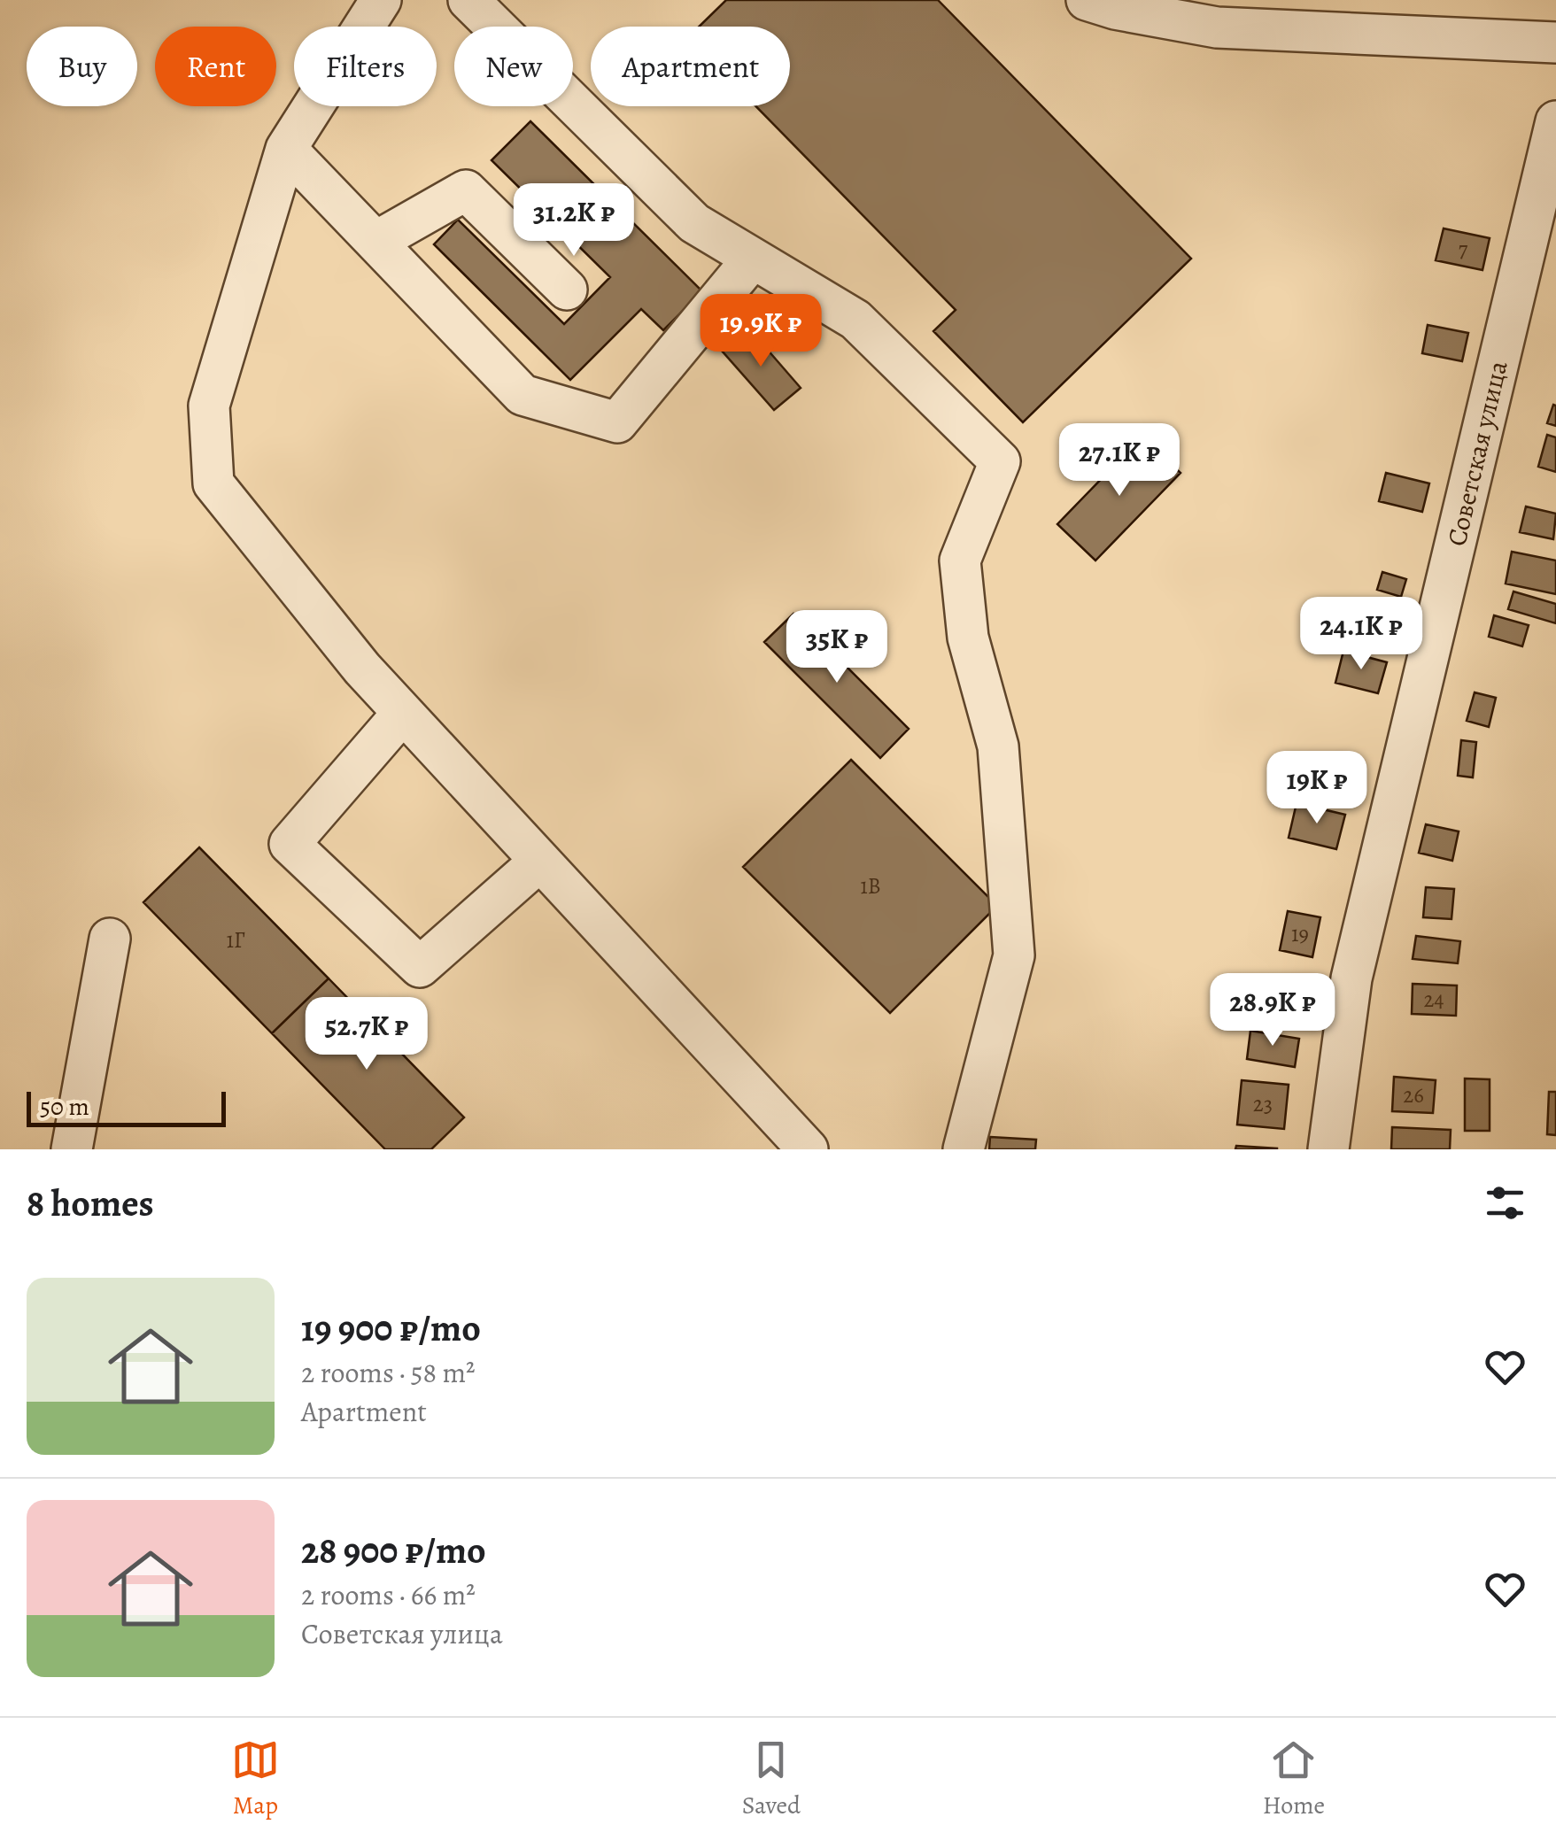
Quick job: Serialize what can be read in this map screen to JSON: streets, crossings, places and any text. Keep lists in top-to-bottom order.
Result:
{
  "streets": {
    "street": ["Советская улица"]
  },
  "house_numbers": [
    "7",
    "1В",
    "19",
    "1Г",
    "24",
    "26",
    "23"
  ],
  "scale_bar": "50 m",
  "page": {
    "chip": [
      "Buy",
      "Rent",
      "Filters",
      "New",
      "Apartment"
    ],
    "price": [
      "31.2K ₽",
      "19.9K ₽",
      "27.1K ₽",
      "24.1K ₽",
      "35K ₽",
      "19K ₽",
      "28.9K ₽",
      "52.7K ₽"
    ],
    "scale": "50 m",
    "heading": "8 homes",
    "list": [
      {
        "name": "19 900 ₽/mo",
        "note": "2 rooms · 58 m² · Apartment"
      },
      {
        "name": "28 900 ₽/mo",
        "note": "2 rooms · 66 m² · Советская улица"
      }
    ],
    "tabs": ["Map", "Saved", "Home"]
  }
}
